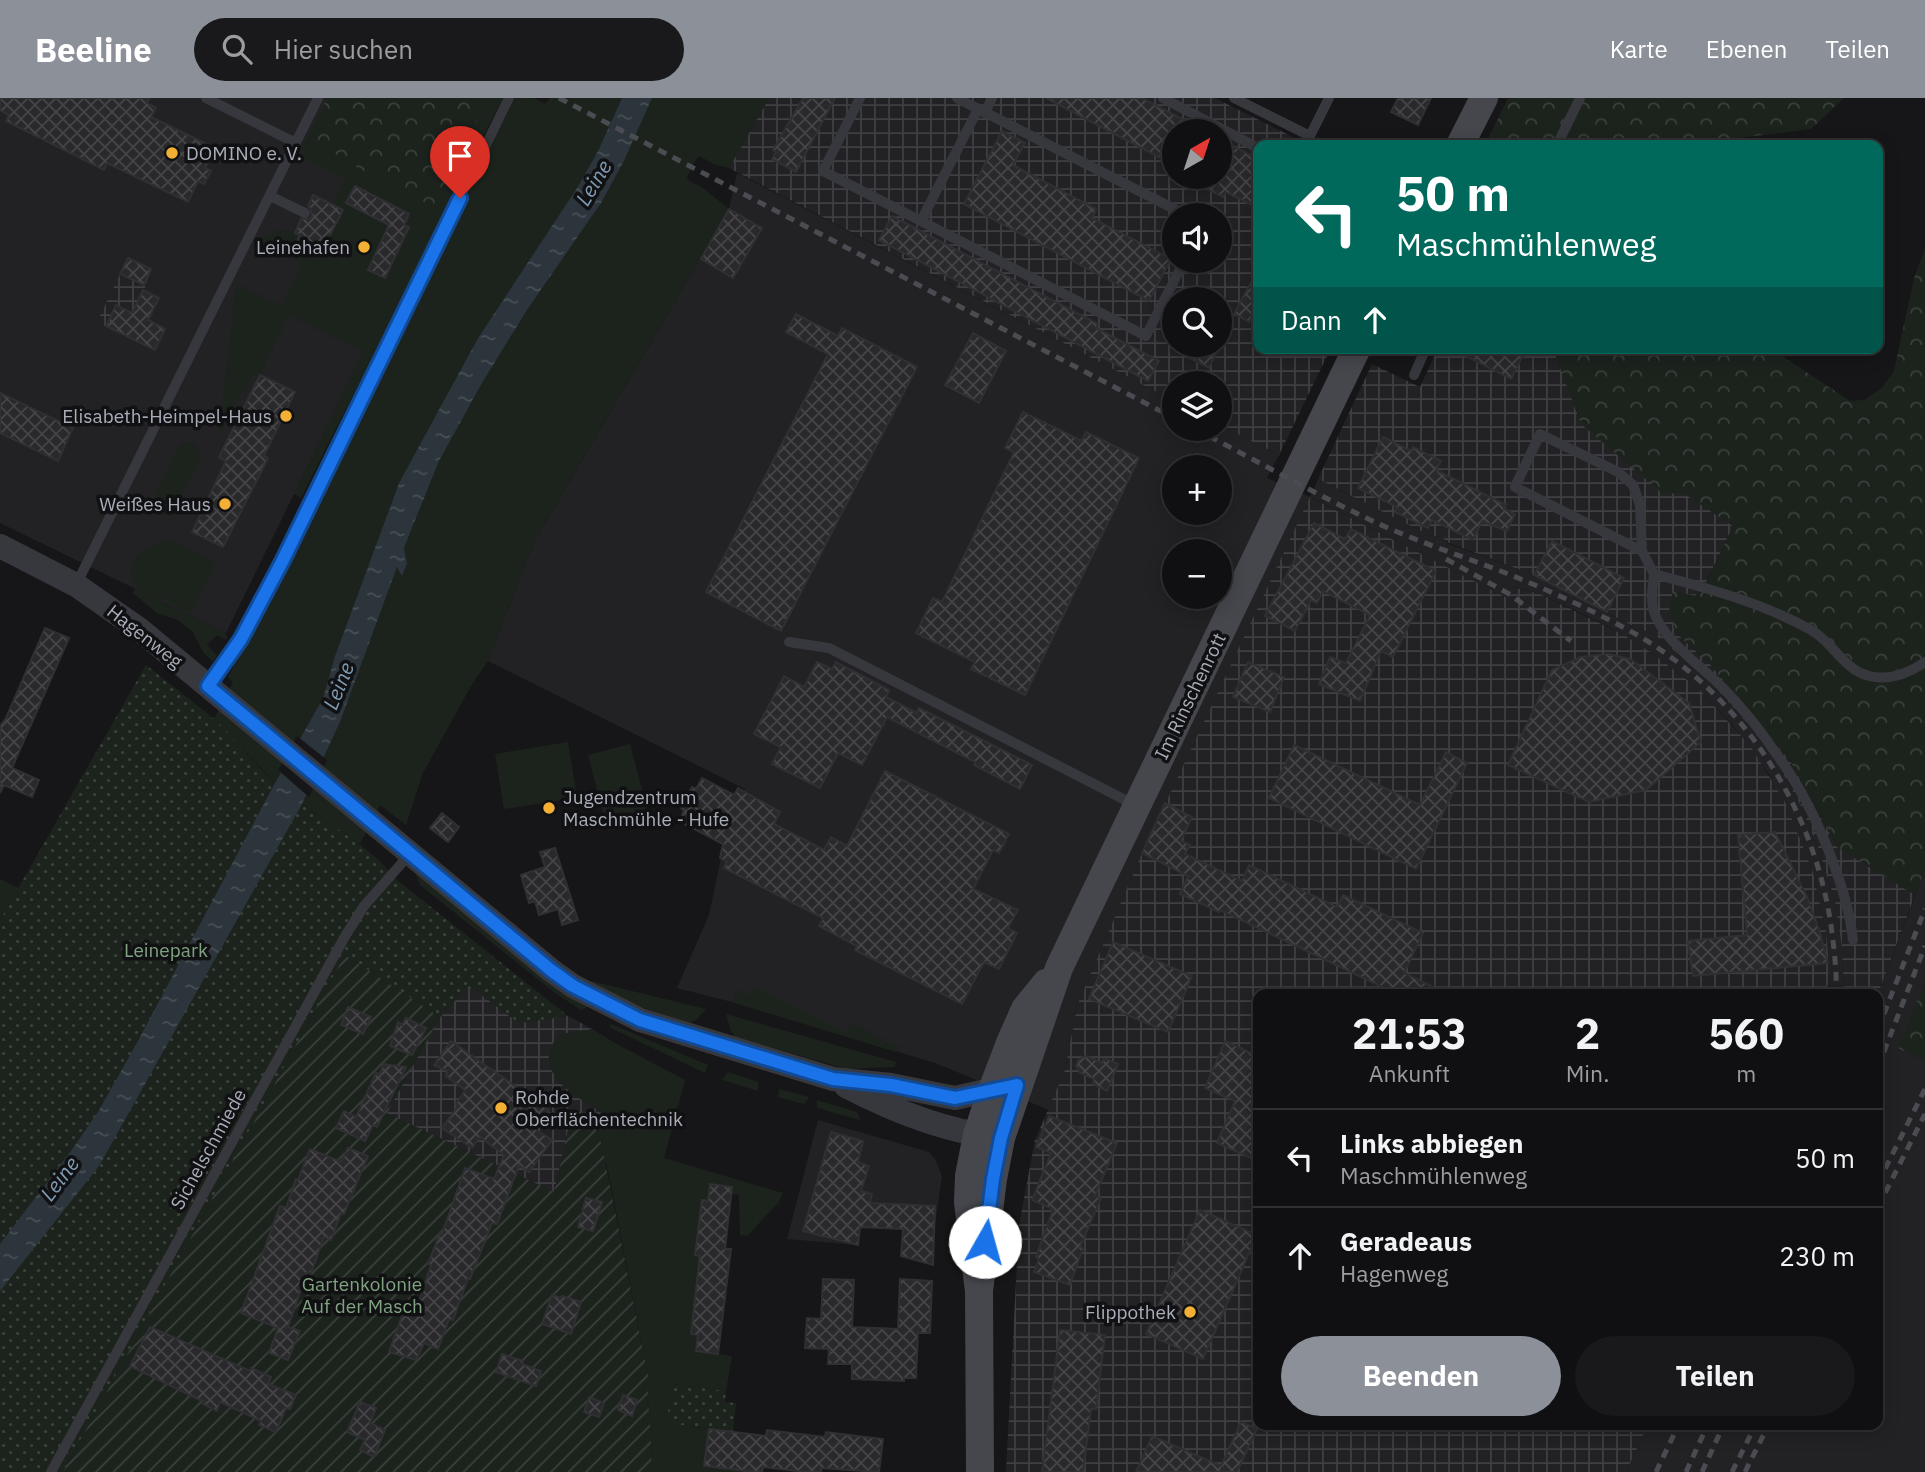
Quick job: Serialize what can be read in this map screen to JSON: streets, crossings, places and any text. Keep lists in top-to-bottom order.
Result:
{
  "streets": {
    "main road": ["Im Rinschenrott"],
    "street": ["Hagenweg"],
    "lane": ["Sichelschmiede"]
  },
  "crossings": [
    ["Hagenweg", "Sichelschmiede"]
  ],
  "water": ["Leine"],
  "parks": ["Leinepark", "Gartenkolonie Auf der Masch"],
  "places": [
    "DOMINO e. V.",
    "Leinehafen",
    "Elisabeth-Heimpel-Haus",
    "Weißes Haus",
    "Jugendzentrum Maschmühle - Hufe",
    "Rohde Oberflächentechnik",
    "Flippothek"
  ],
  "north": "top right",
  "page": {
    "header": "Beeline",
    "search": "Hier suchen",
    "nav": ["Karte", "Ebenen", "Teilen"],
    "map_buttons": ["+", "−"],
    "turn": ["50 m", "Maschmühlenweg"],
    "then": "Dann",
    "eta": [
      "21:53",
      "Ankunft",
      "2",
      "Min.",
      "560",
      "m"
    ],
    "list": [
      {
        "name": "Links abbiegen",
        "note": "Maschmühlenweg",
        "value": "50 m"
      },
      {
        "name": "Geradeaus",
        "note": "Hagenweg",
        "value": "230 m"
      }
    ],
    "buttons": ["Beenden", "Teilen"]
  }
}
